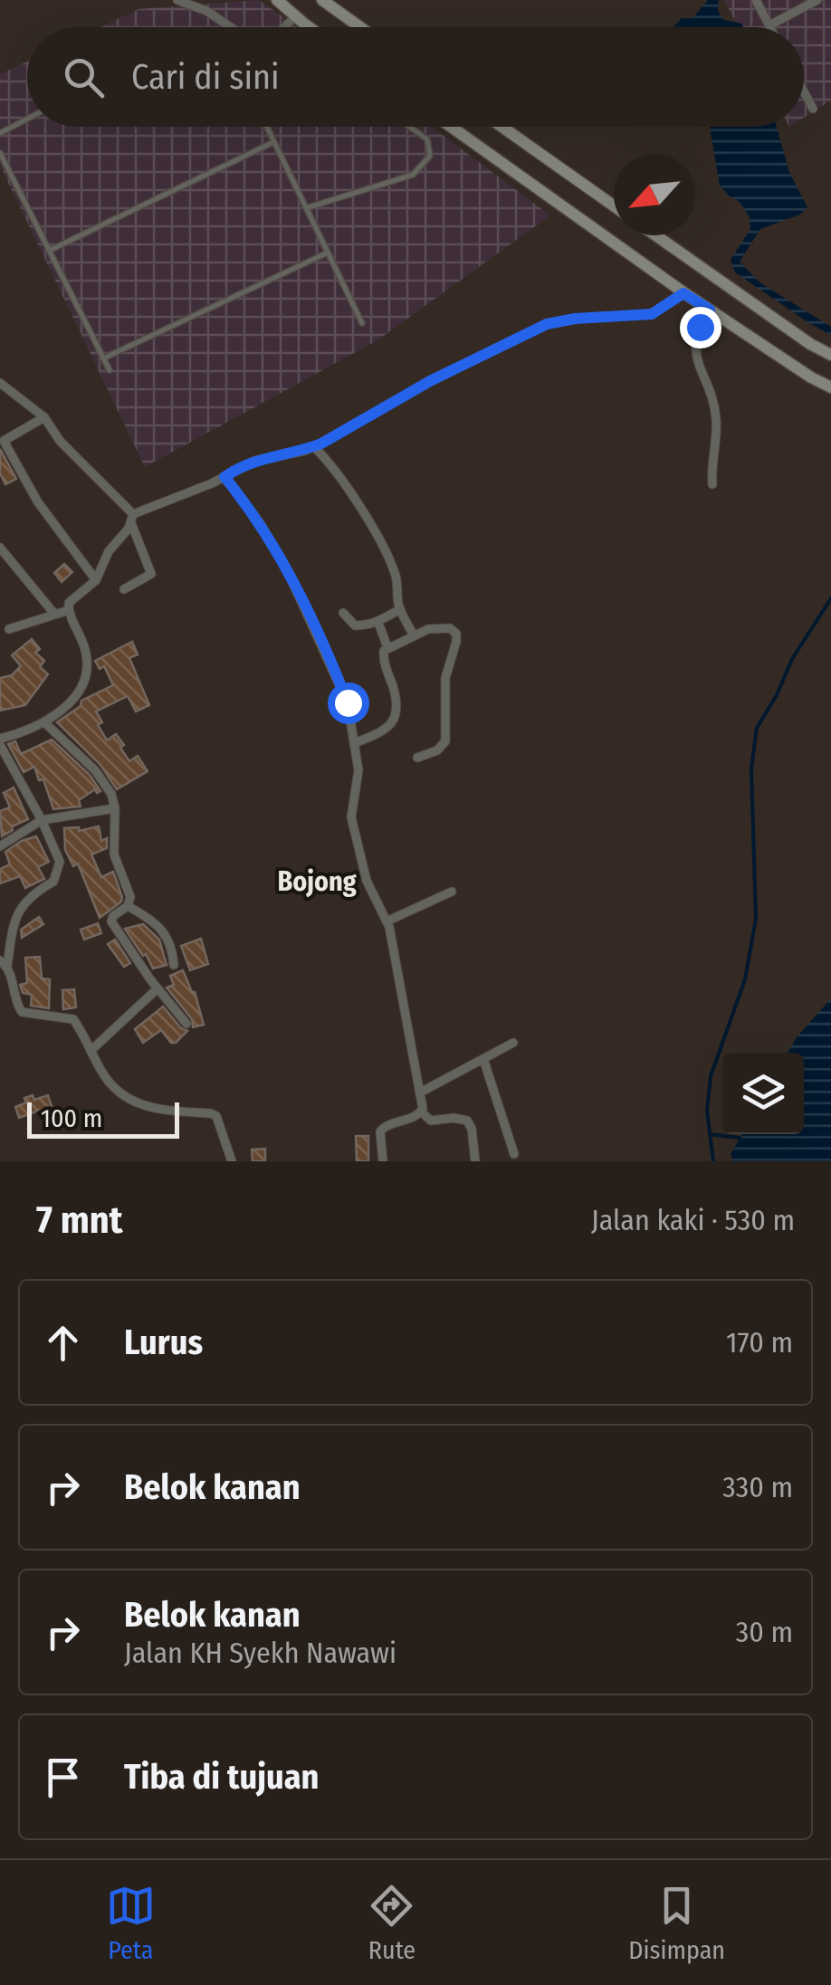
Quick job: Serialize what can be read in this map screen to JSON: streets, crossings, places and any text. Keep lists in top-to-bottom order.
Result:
{
  "districts": ["Bojong"],
  "scale_bar": "100 m",
  "north": "bottom left",
  "page": {
    "search": "Cari di sini",
    "scale": "100 m",
    "heading": ["7 mnt", "Jalan kaki · 530 m"],
    "list": [
      ["Lurus", "170 m"],
      ["Belok kanan", "330 m"],
      ["Belok kanan", "Jalan KH Syekh Nawawi", "30 m"],
      "Tiba di tujuan"
    ],
    "nav": ["Peta", "Rute", "Disimpan"]
  }
}
